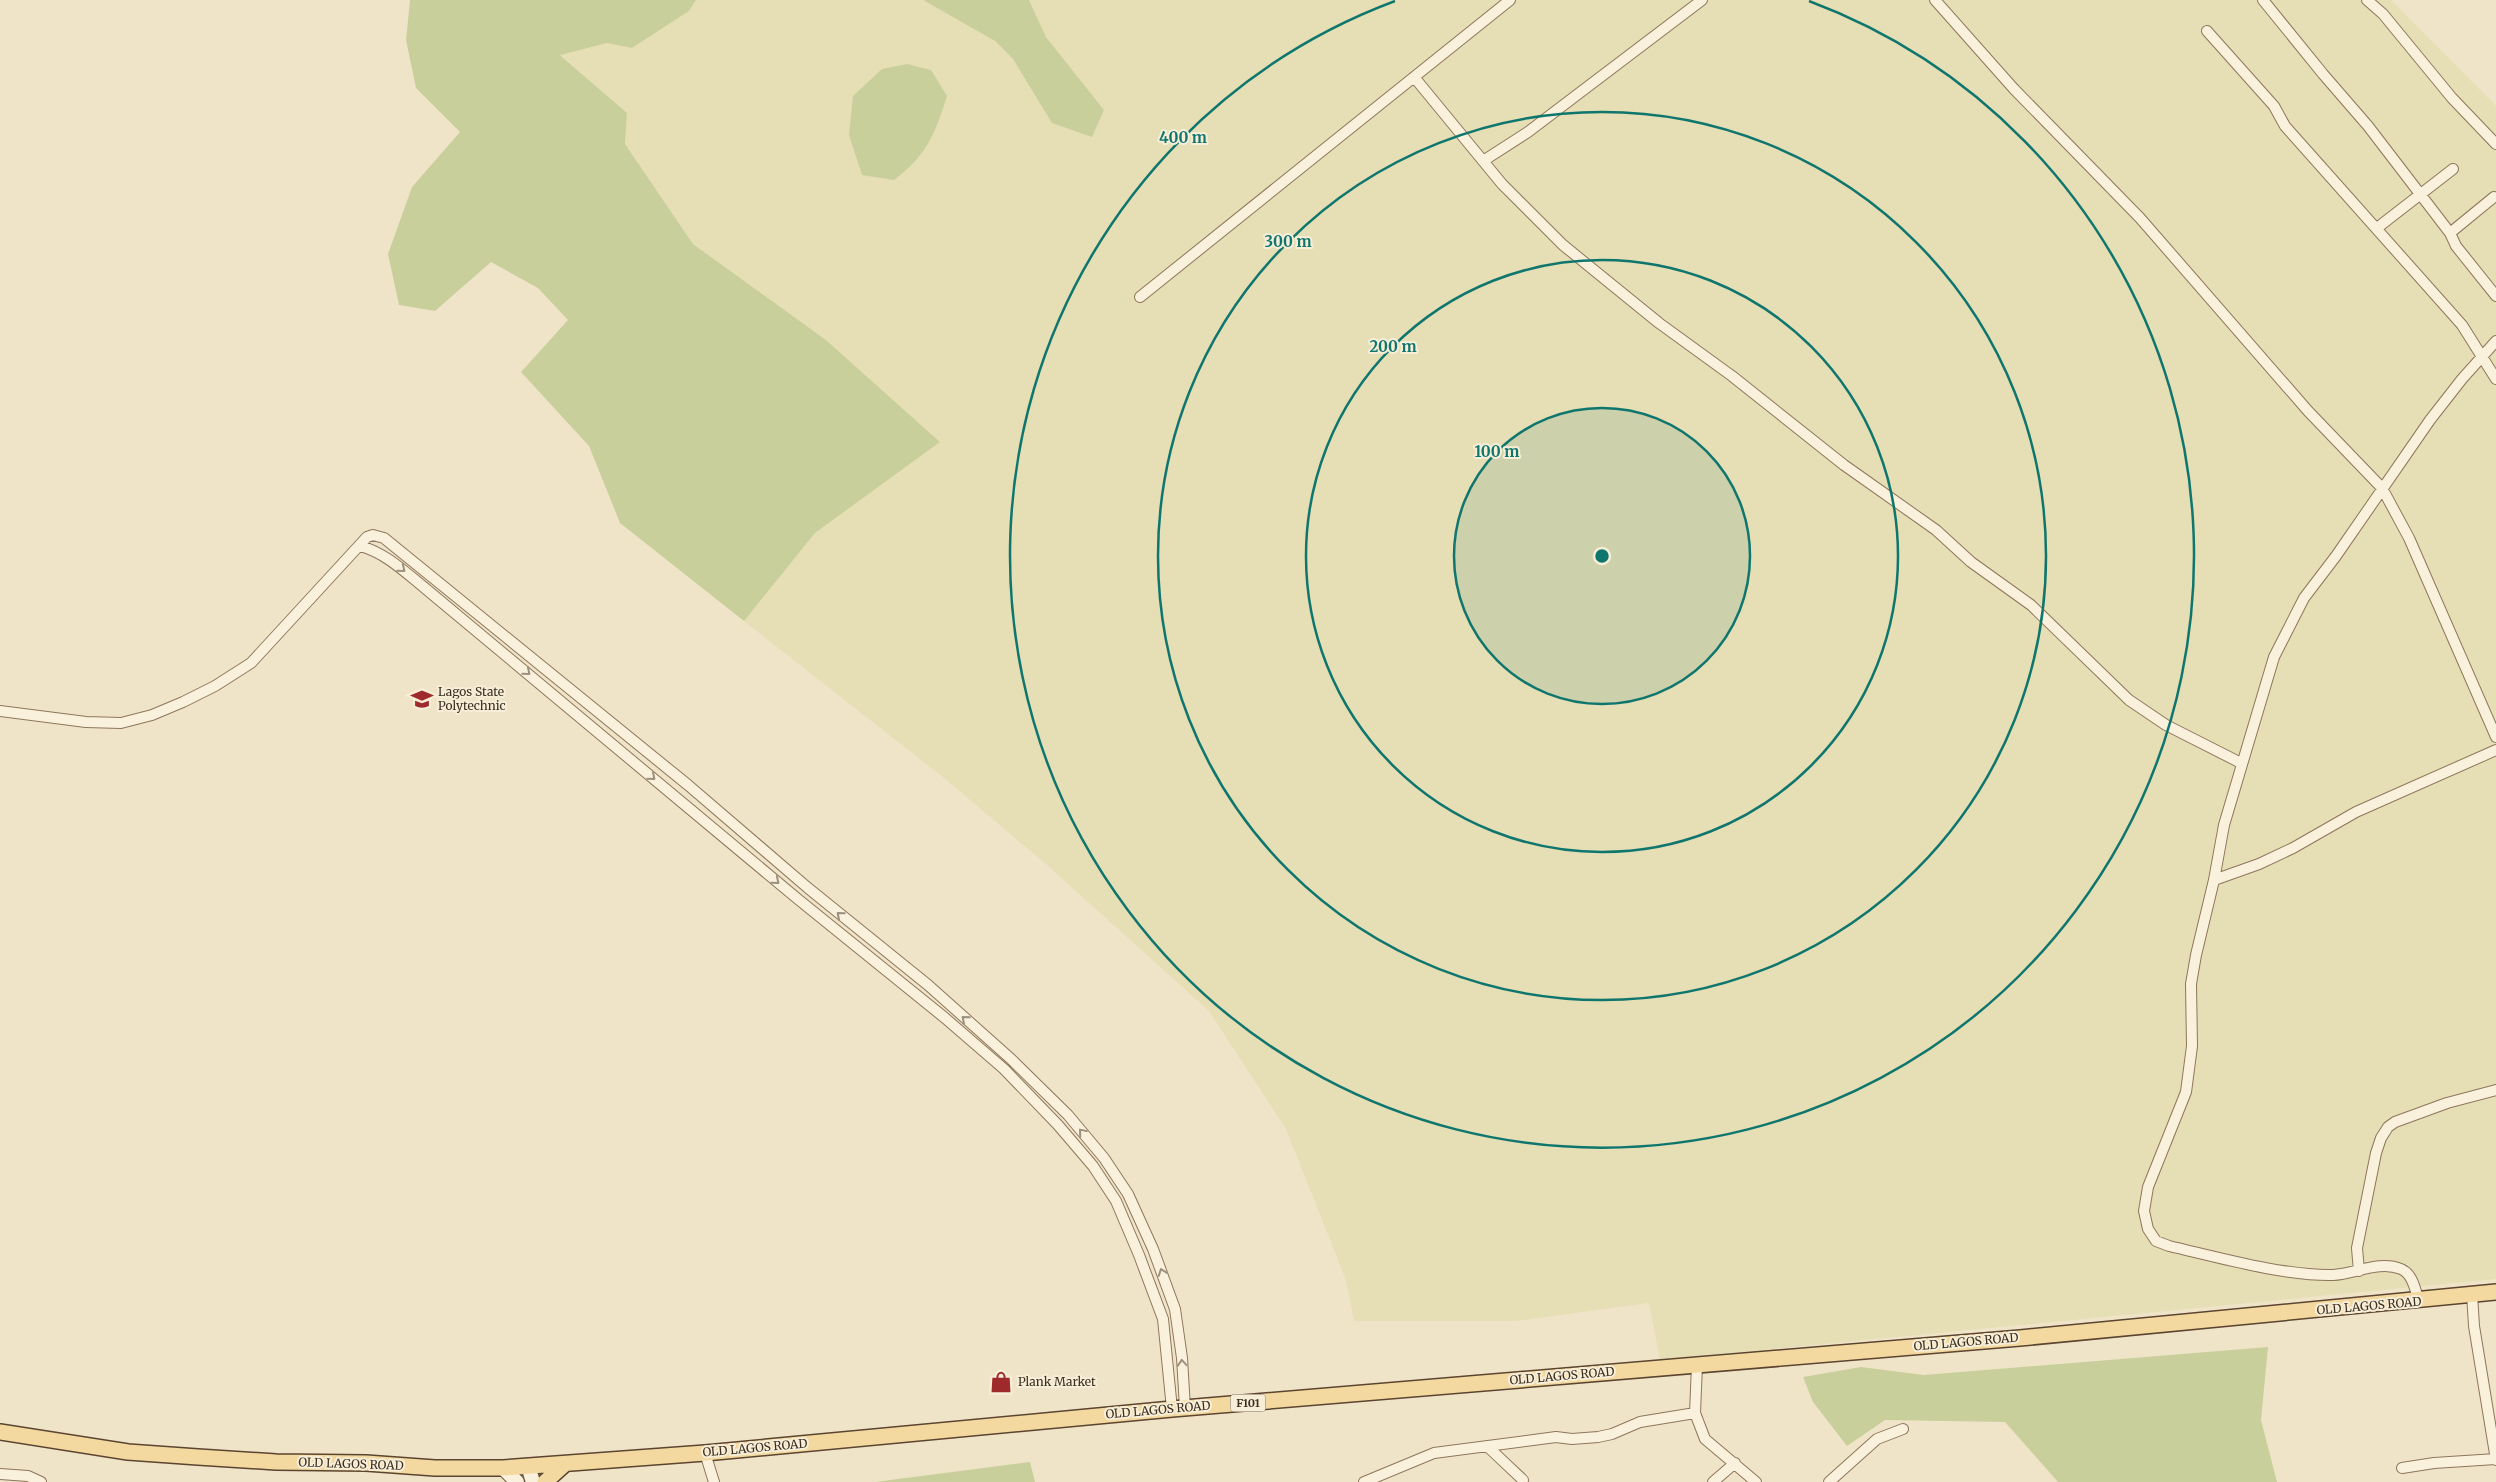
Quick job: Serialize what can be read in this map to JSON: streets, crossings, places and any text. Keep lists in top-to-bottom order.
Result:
{
  "streets": {
    "main road": ["OLD LAGOS ROAD", "F101"]
  },
  "places": {
    "school or university": ["Lagos State Polytechnic"],
    "shop": ["Plank Market"]
  },
  "rings": [
    "400 m",
    "300 m",
    "200 m",
    "100 m"
  ]
}
